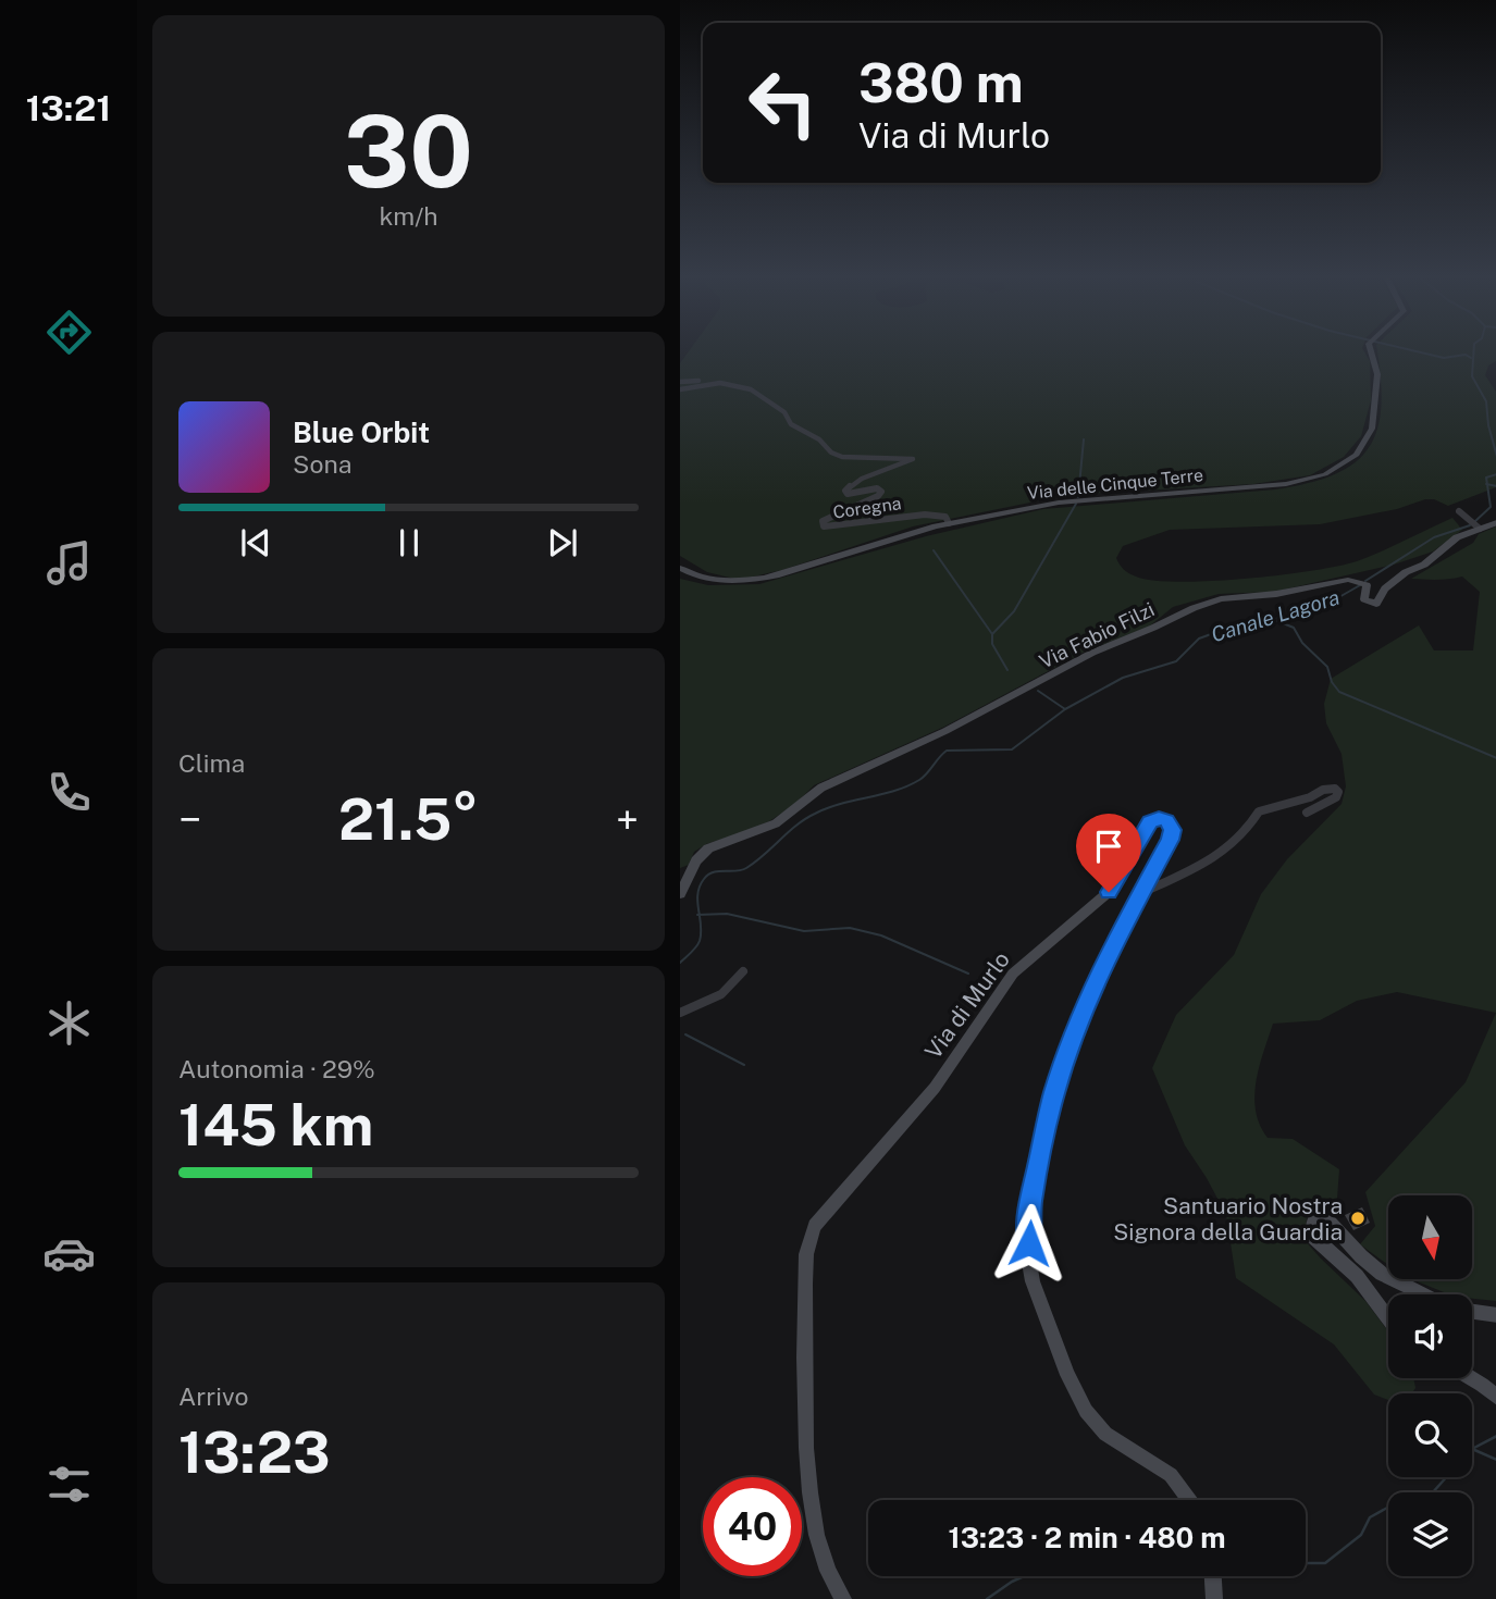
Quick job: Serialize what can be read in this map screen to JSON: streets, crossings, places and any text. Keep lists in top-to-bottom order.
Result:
{
  "streets": {
    "street": [
      "Via delle Cinque Terre",
      "Coregna",
      "Via Fabio Filzi",
      "Via di Murlo"
    ]
  },
  "crossings": [
    ["Via delle Cinque Terre", "Coregna"]
  ],
  "water": ["Canale Lagora"],
  "places": ["Santuario Nostra Signora della Guardia"],
  "north": "bottom",
  "page": {
    "tabs": "13:21",
    "tile": [
      ["30", "km/h"],
      "Clima",
      ["Autonomia · 29%", "145 km"],
      ["Arrivo", "13:23"]
    ],
    "turn": ["380 m", "Via di Murlo"],
    "song": ["Blue Orbit", "Sona"],
    "heat": ["−", "21.5°", "+"],
    "limit": "40",
    "trip": "13:23 · 2 min · 480 m"
  }
}
